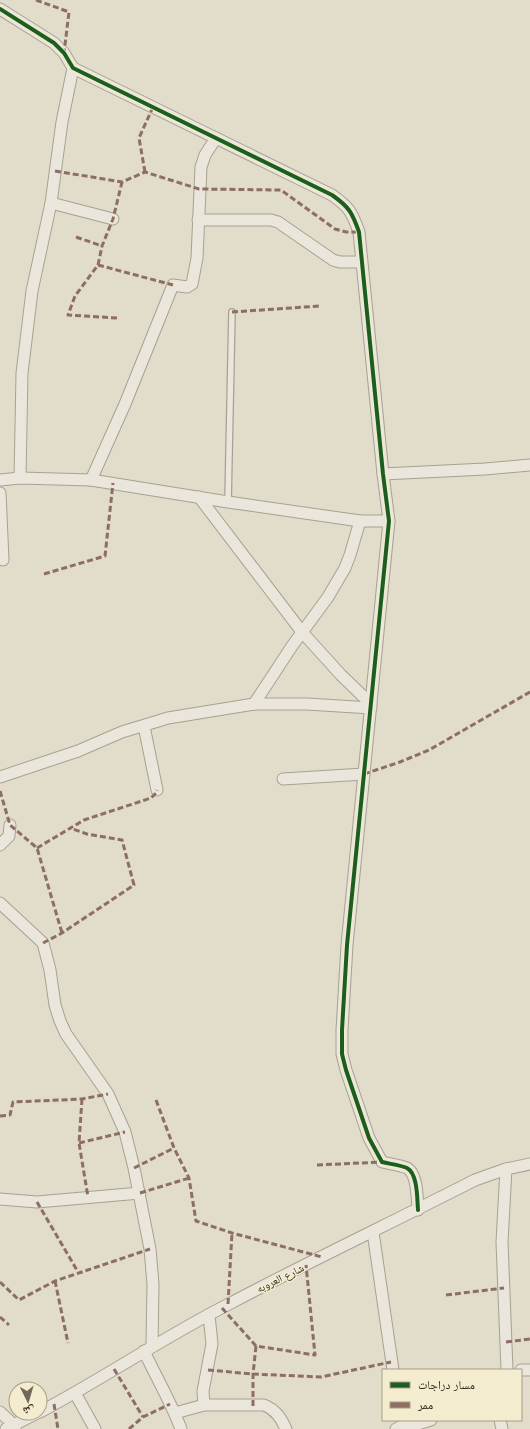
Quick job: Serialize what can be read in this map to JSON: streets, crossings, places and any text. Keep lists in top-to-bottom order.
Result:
{
  "streets": {
    "street": ["شارع العروبه"]
  },
  "legend": ["مسار دراجات", "ممر"],
  "north": "bottom"
}
